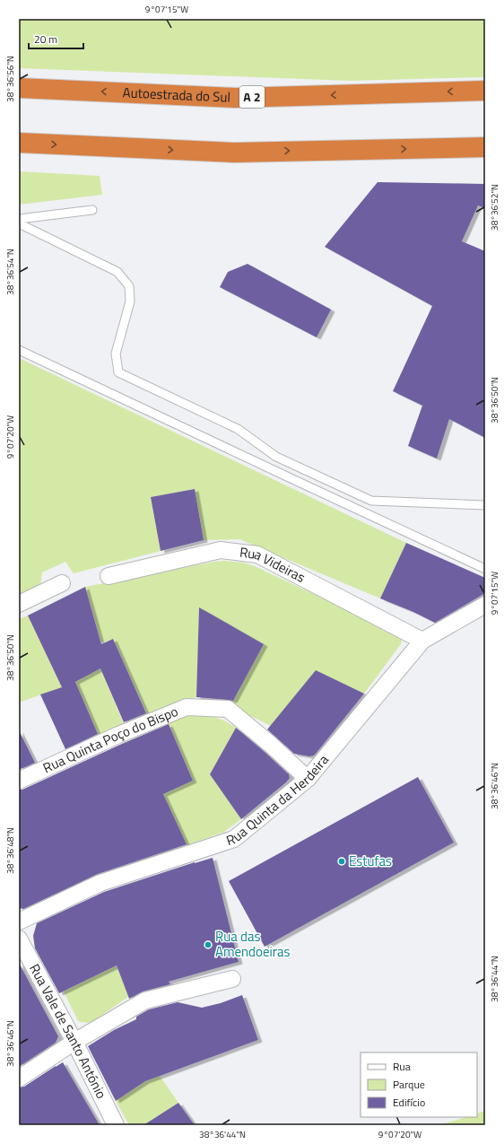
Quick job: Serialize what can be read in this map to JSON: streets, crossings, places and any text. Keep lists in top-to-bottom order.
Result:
{
  "streets": {
    "highway": ["Autoestrada do Sul", "A 2"],
    "street": [
      "Rua Videiras",
      "Rua Quinta Poço do Bispo",
      "Rua Quinta da Herdeira",
      "Rua Vale de Santo António"
    ]
  },
  "crossings": [
    ["Rua Videiras", "Rua Quinta da Herdeira"],
    ["Rua Quinta Poço do Bispo", "Rua Quinta da Herdeira"]
  ],
  "places": ["Estufas", "Rua das Amendoeiras"],
  "legend": ["Rua", "Parque", "Edifício"],
  "scale_bar": "20 m",
  "coordinates": [
    "9°07'15\"W",
    "38°36'56\"N",
    "38°36'52\"N",
    "38°36'54\"N",
    "38°36'50\"N",
    "9°07'20\"W",
    "38°36'46\"N",
    "38°36'48\"N",
    "38°36'44\"N"
  ]
}
